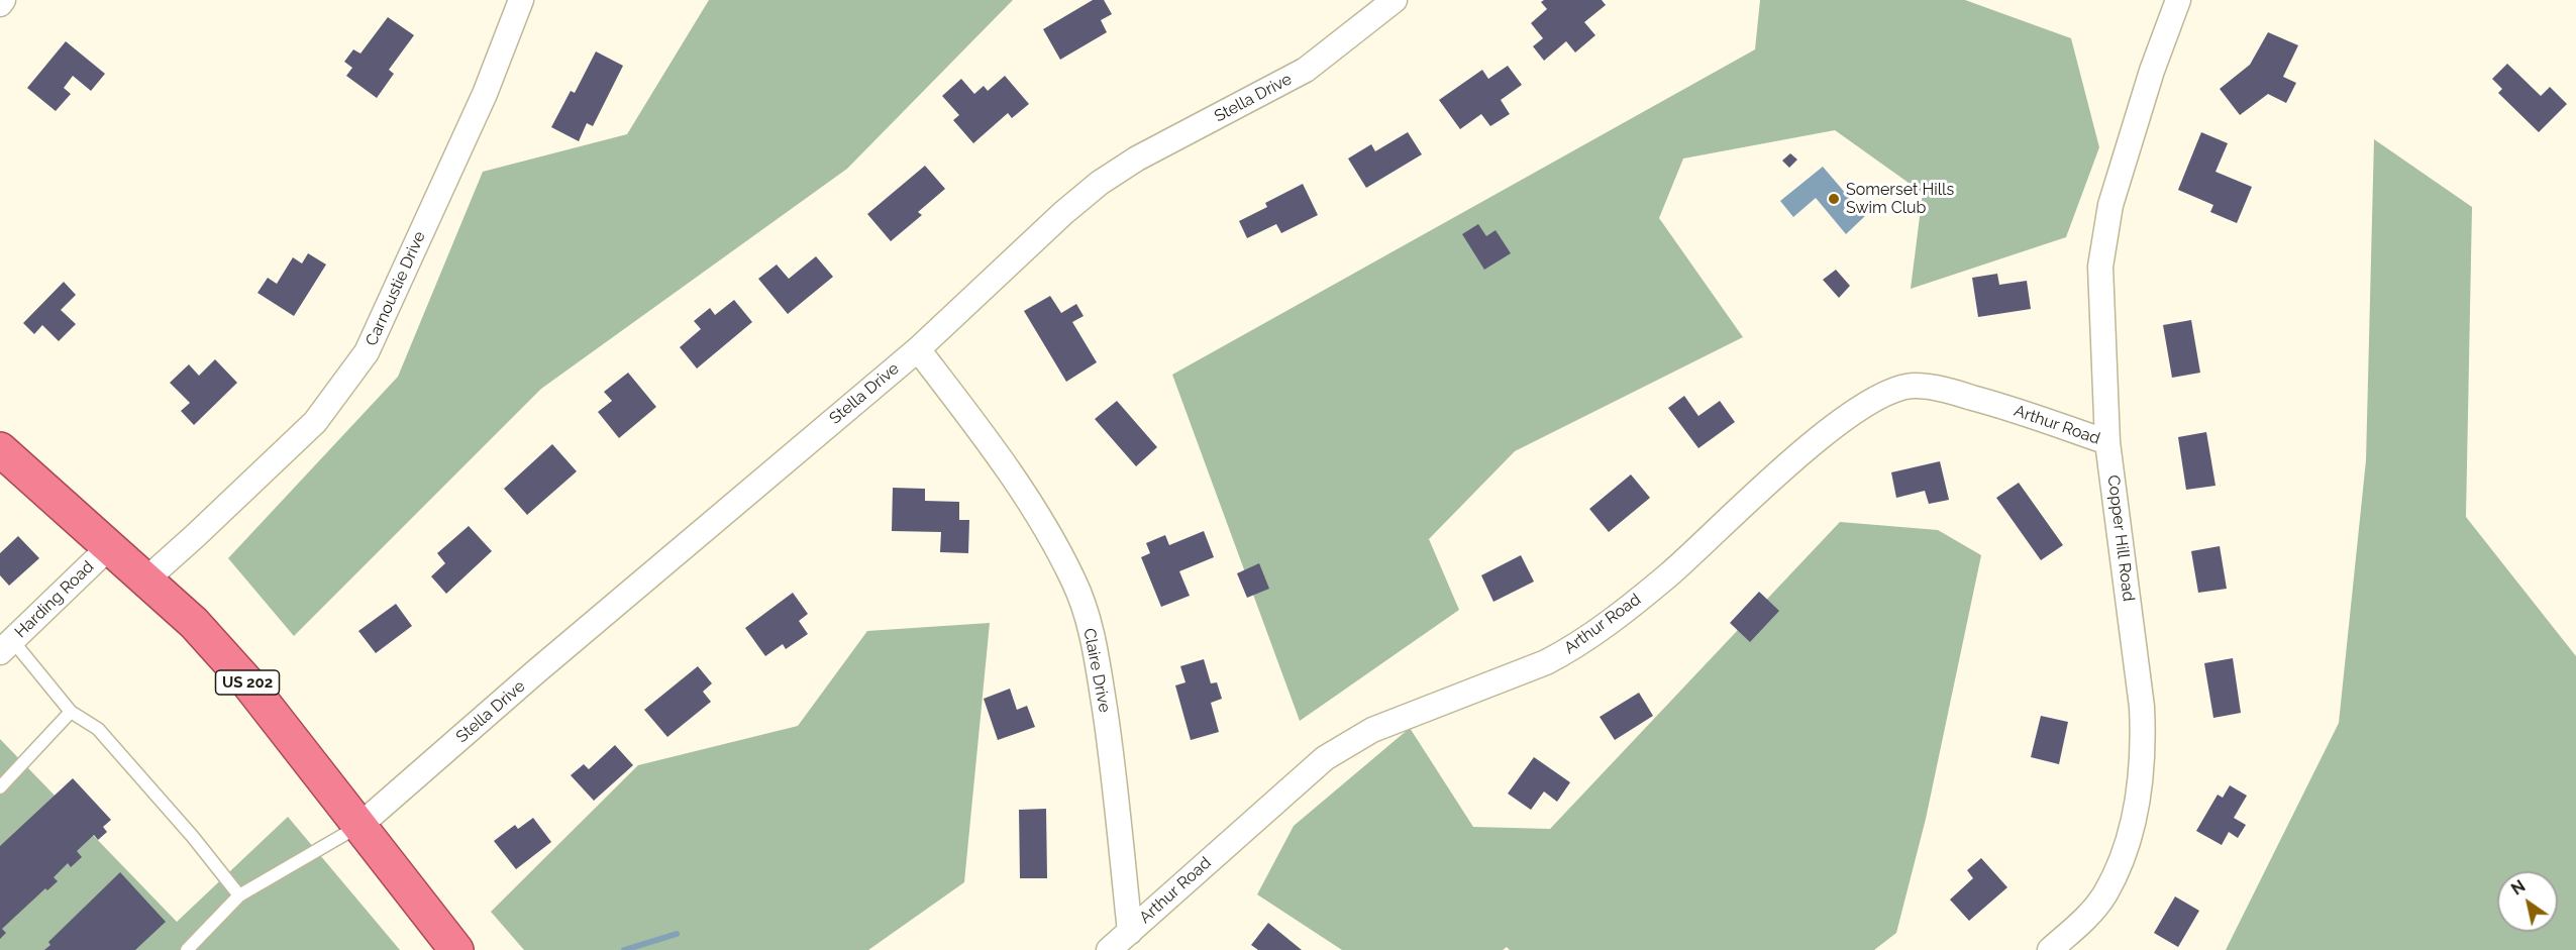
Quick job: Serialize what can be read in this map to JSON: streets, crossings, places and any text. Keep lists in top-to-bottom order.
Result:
{
  "streets": {
    "highway": ["US 202"],
    "street": [
      "Stella Drive",
      "Carnoustie Drive",
      "Arthur Road",
      "Copper Hill Road",
      "Harding Road",
      "Claire Drive"
    ]
  },
  "crossings": [
    ["Stella Drive", "Claire Drive"],
    ["Stella Drive", "US 202"],
    ["Carnoustie Drive", "US 202"],
    ["Arthur Road", "Copper Hill Road"],
    ["Arthur Road", "Claire Drive"],
    ["Harding Road", "US 202"]
  ],
  "places": ["Somerset Hills Swim Club"],
  "north": "top left"
}
